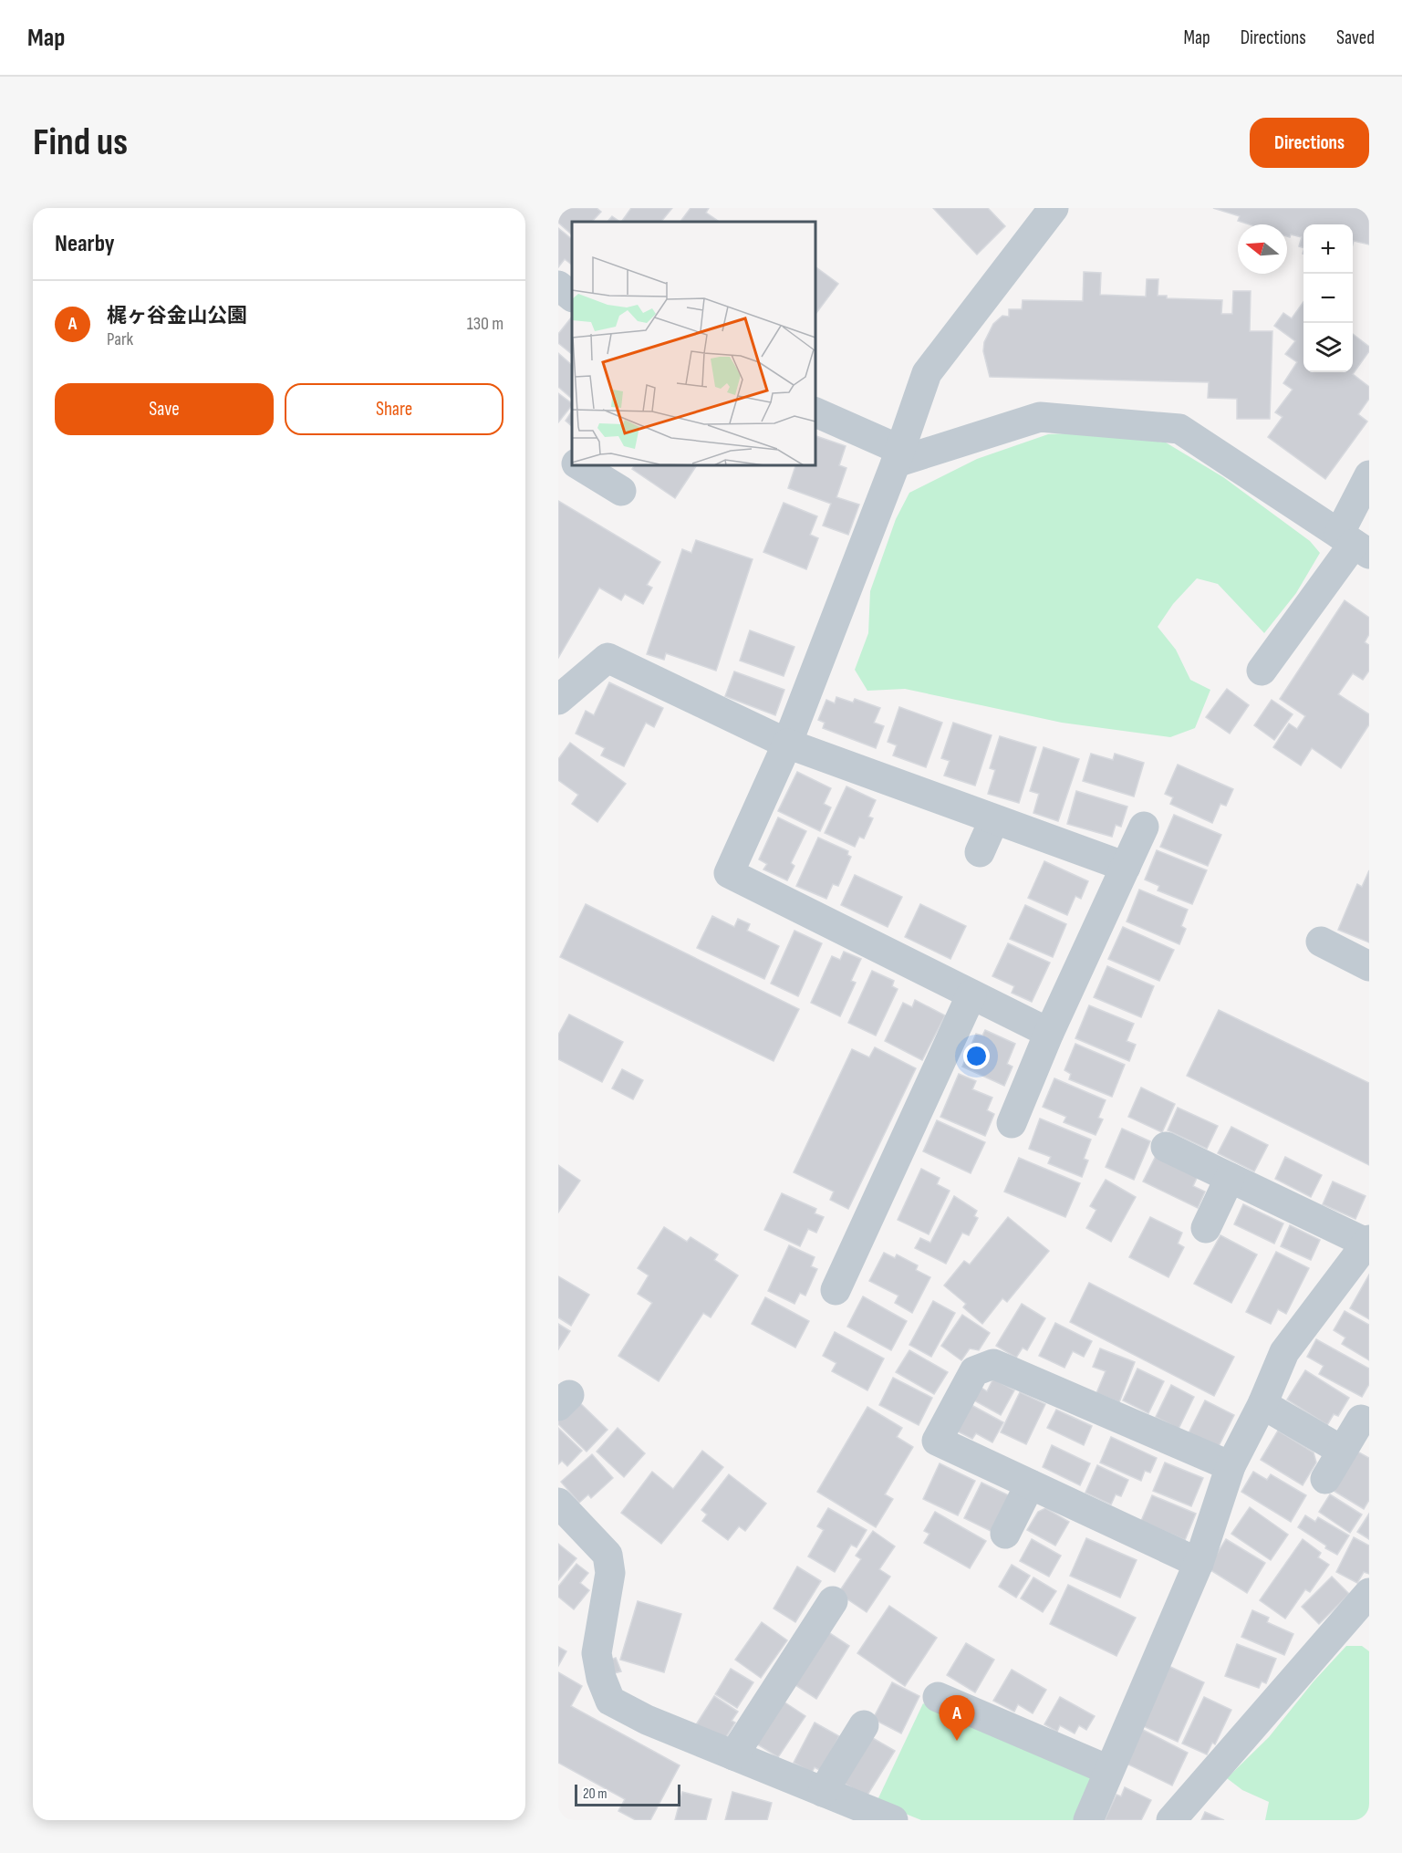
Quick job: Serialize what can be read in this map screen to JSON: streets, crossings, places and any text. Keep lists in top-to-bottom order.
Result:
{
  "scale_bar": "20 m",
  "north": "left",
  "page": {
    "header": "Map",
    "nav": ["Map", "Directions", "Saved"],
    "buttons": [
      "Directions",
      ["Save", "Share"]
    ],
    "title": "Find us",
    "heading": "Nearby",
    "map_buttons": ["+", "−"],
    "list": [
      {
        "mark": "A",
        "name": "梶ヶ谷金山公園",
        "note": "Park",
        "value": "130 m"
      }
    ],
    "pins": "A",
    "scale": "20 m"
  }
}
